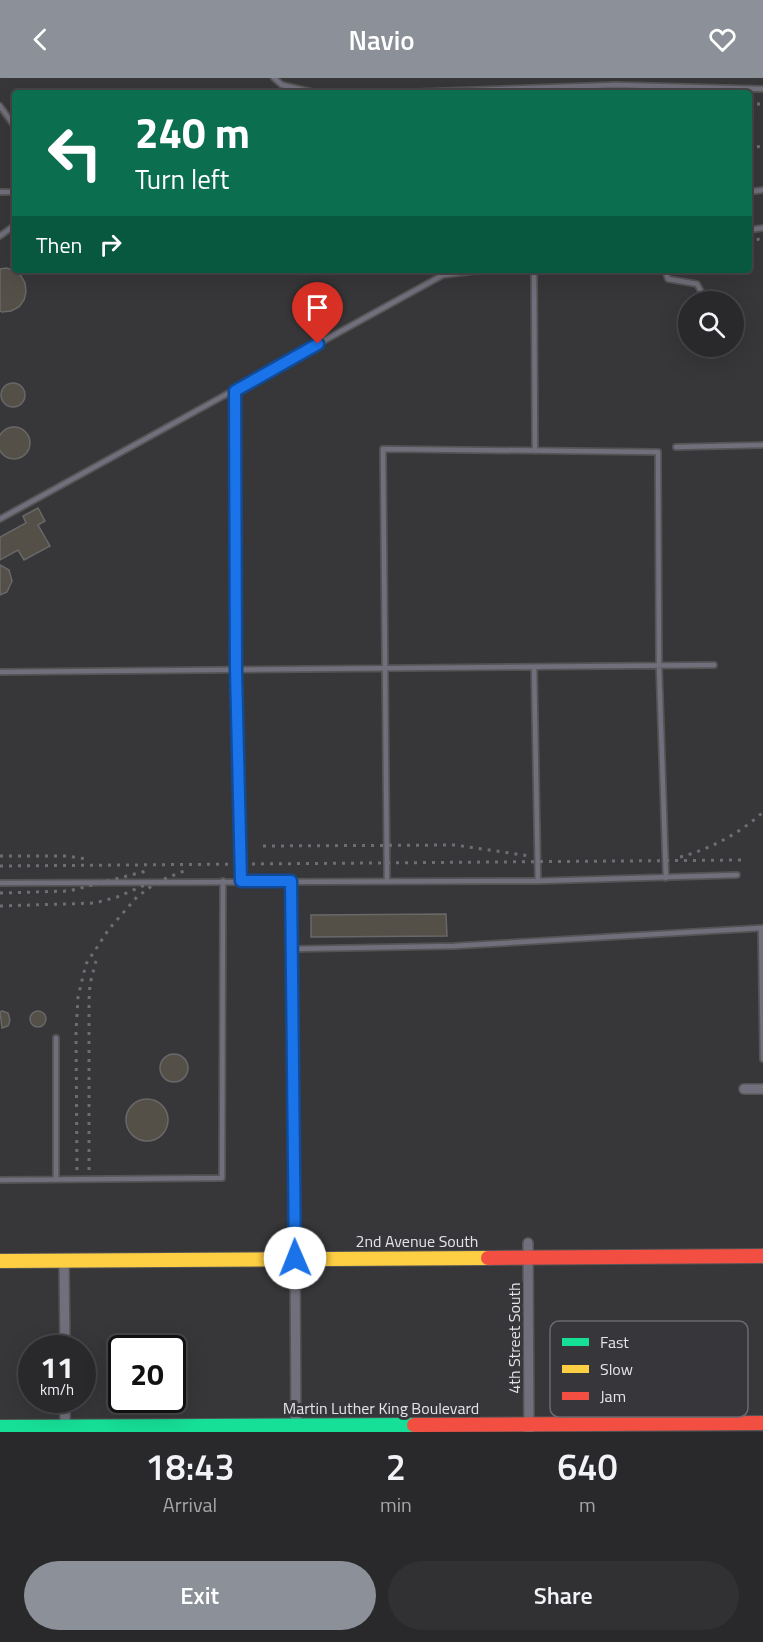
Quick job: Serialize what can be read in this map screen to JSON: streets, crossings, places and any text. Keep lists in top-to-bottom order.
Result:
{
  "streets": {
    "street": ["2nd Avenue South", "4th Street South", "Martin Luther King Boulevard"]
  },
  "crossings": [
    ["2nd Avenue South", "4th Street South"],
    ["4th Street South", "Martin Luther King Boulevard"]
  ],
  "legend": ["Fast", "Slow", "Jam"],
  "page": {
    "header": "Navio",
    "turn": ["240 m", "Turn left"],
    "then": "Then",
    "speed": "11 km/h",
    "limit": "20",
    "eta": [
      "18:43",
      "Arrival",
      "2",
      "min",
      "640",
      "m"
    ],
    "buttons": ["Exit", "Share"]
  }
}
